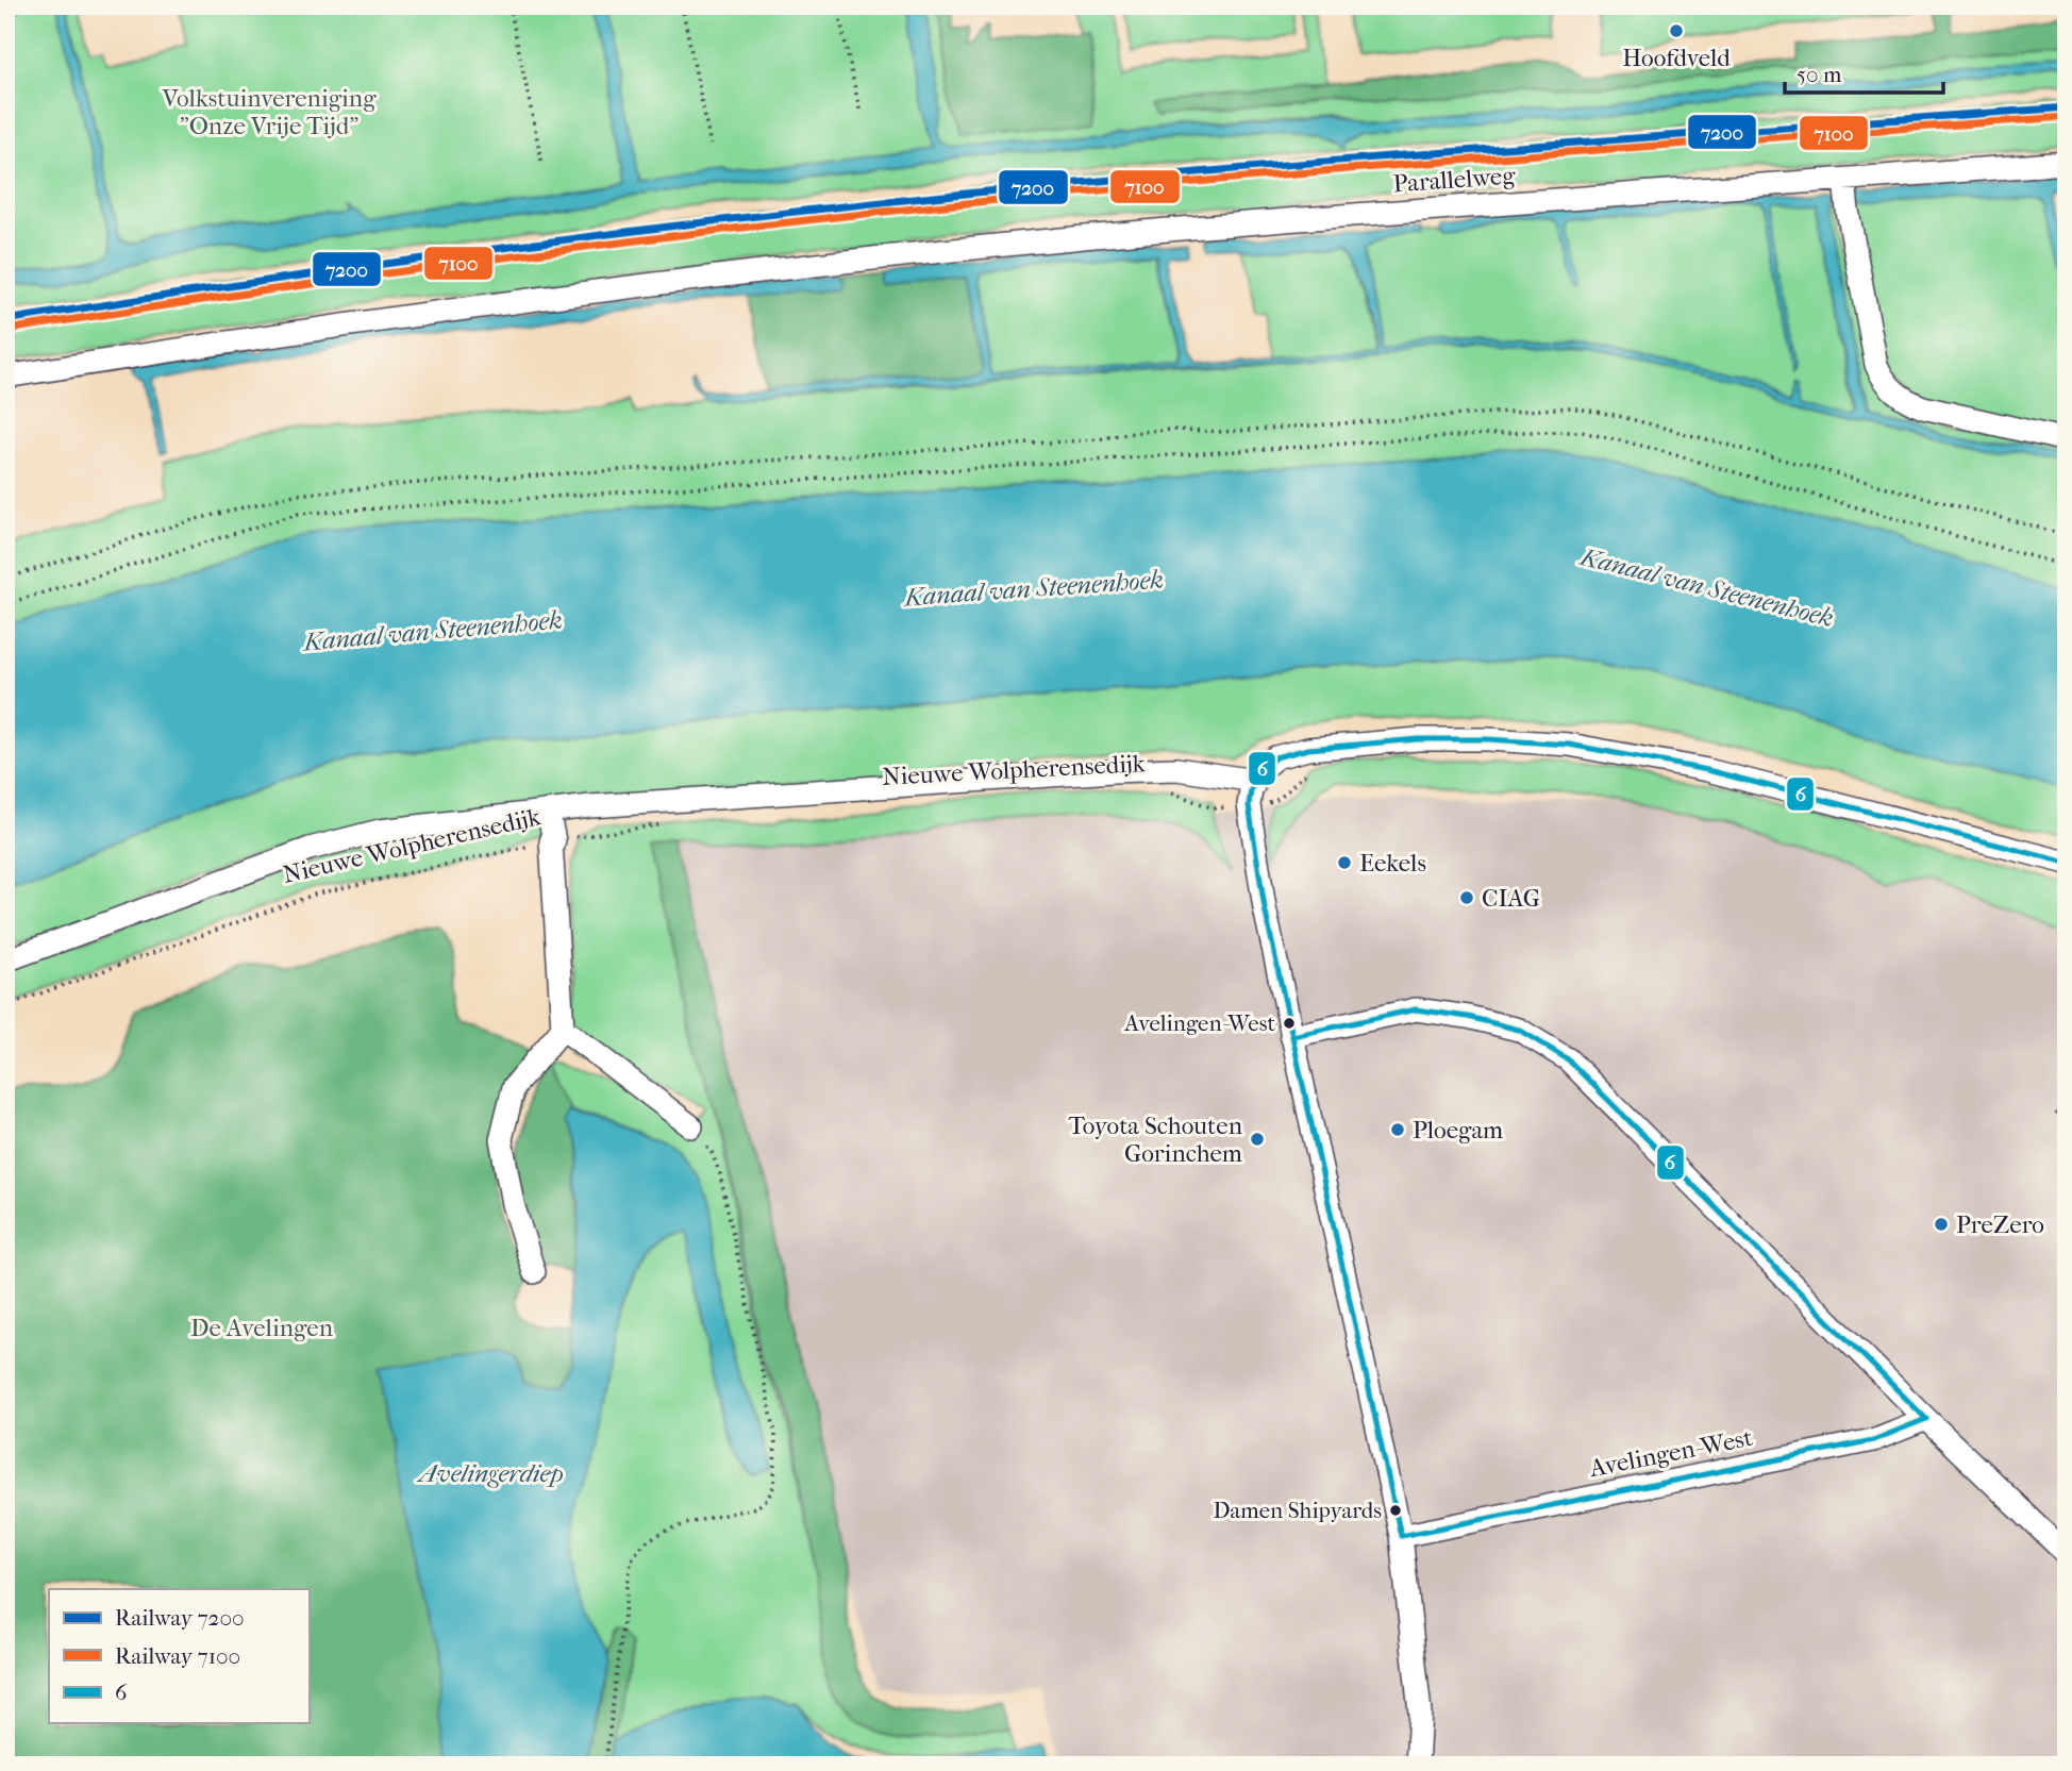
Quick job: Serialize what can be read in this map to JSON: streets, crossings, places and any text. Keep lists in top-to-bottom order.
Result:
{
  "streets": {
    "street": ["Parallelweg", "Nieuwe Wolpherensedijk", "Avelingen-West"]
  },
  "water": ["Kanaal van Steenenhoek", "Avelingerdiep"],
  "parks": ["Volkstuinvereniging \"Onze Vrije Tijd\"", "De Avelingen"],
  "places": [
    "Hoofdveld",
    "Eekels",
    "CIAG",
    "Avelingen-West",
    "Ploegam",
    "Toyota Schouten Gorinchem",
    "PreZero",
    "Damen Shipyards"
  ],
  "lines": ["rail line 7200", "rail line 7100", "transit line 6"],
  "legend": ["Railway 7200", "Railway 7100", "6"],
  "scale_bar": "50 m"
}
